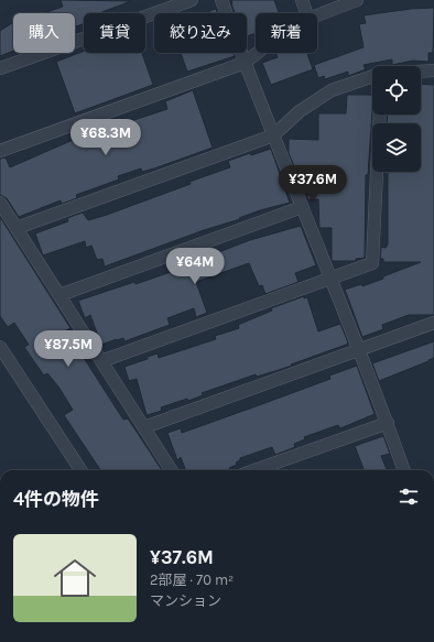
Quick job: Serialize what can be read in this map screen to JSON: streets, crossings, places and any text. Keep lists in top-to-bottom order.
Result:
{
  "page": {
    "chip": [
      "購入",
      "賃貸",
      "絞り込み",
      "新着"
    ],
    "price": [
      "¥68.3M",
      "¥37.6M",
      "¥64M",
      "¥87.5M"
    ],
    "heading": "4件の物件",
    "list": [
      {
        "name": "¥37.6M",
        "note": "2部屋 · 70 m² · マンション"
      }
    ]
  }
}
